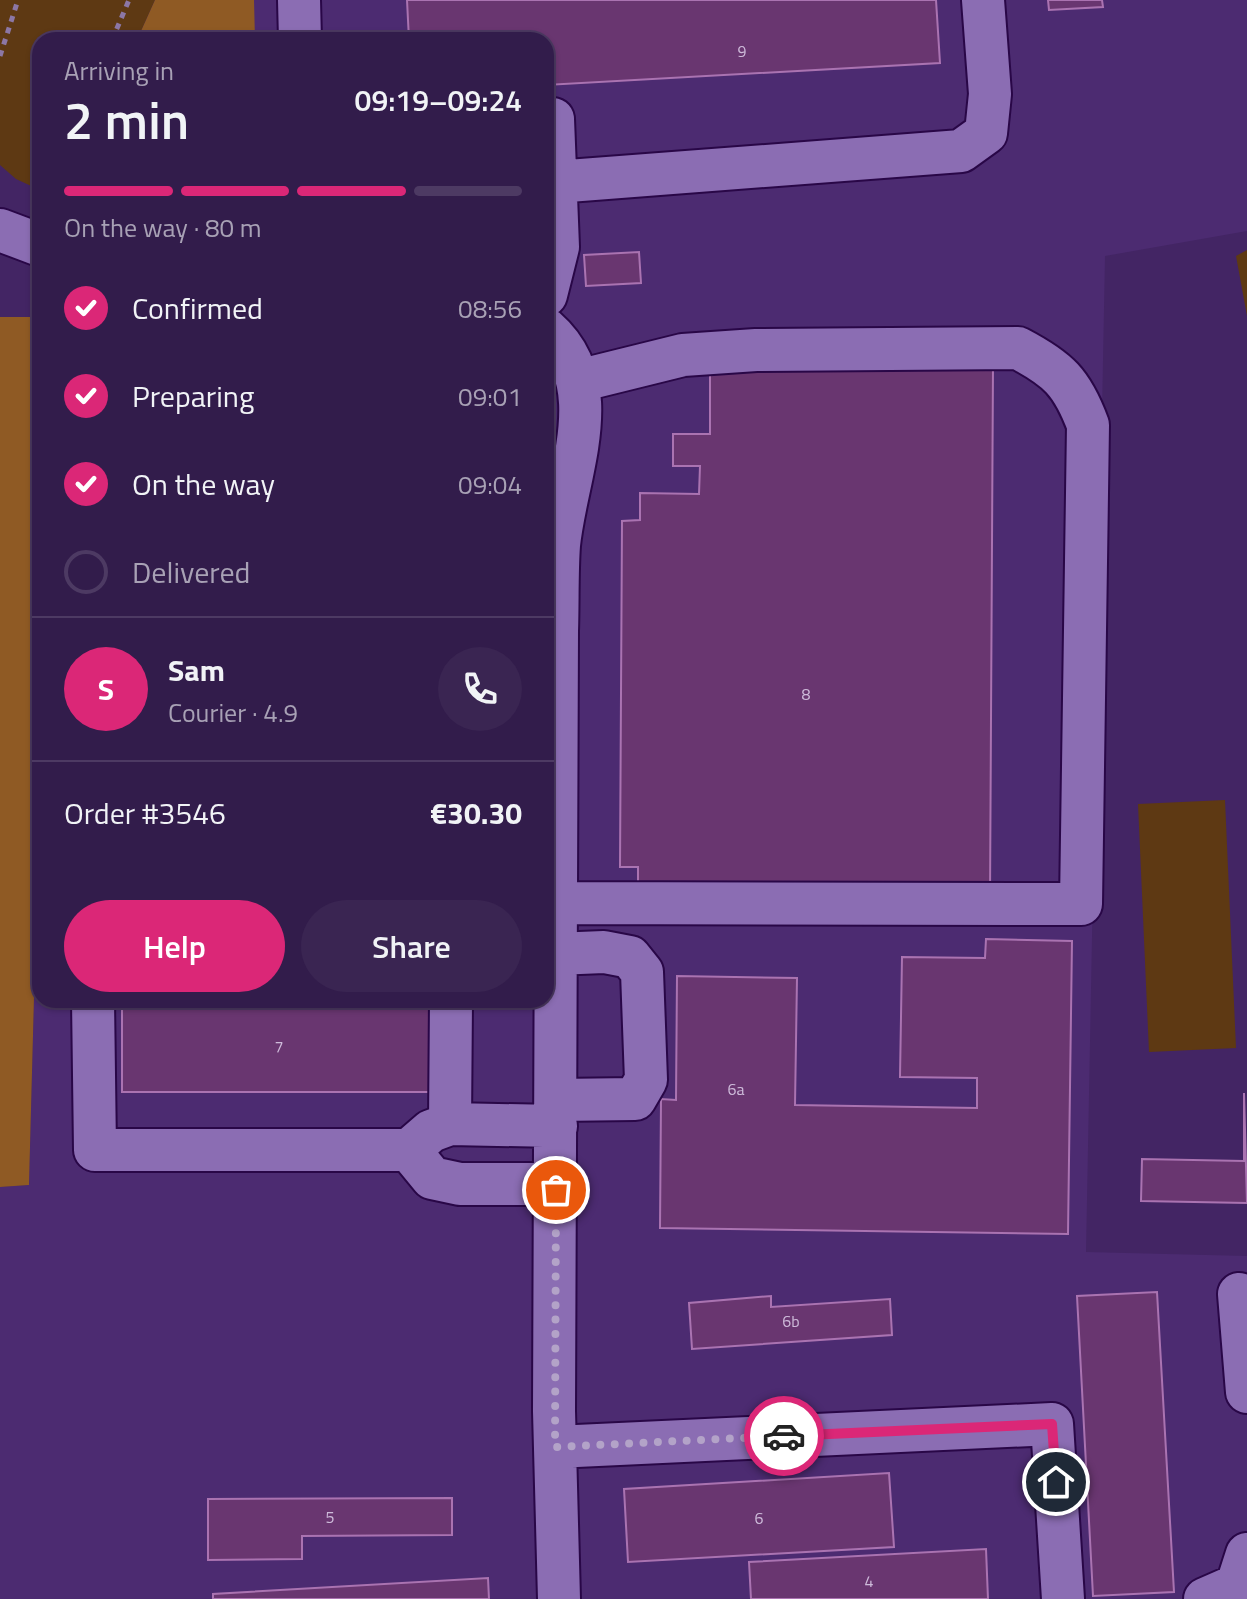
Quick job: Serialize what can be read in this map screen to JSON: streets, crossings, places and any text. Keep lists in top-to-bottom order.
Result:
{
  "house_numbers": [
    "9",
    "8",
    "7",
    "6a",
    "6b",
    "5",
    "6",
    "4"
  ],
  "page": {
    "heading": ["2 min", "Arriving in", "09:19–09:24"],
    "panel": [
      "Sam",
      "Courier · 4.9",
      "Order #3546",
      "€30.30"
    ],
    "bar": "On the way · 80 m",
    "list": [
      ["Confirmed", "08:56"],
      ["Preparing", "09:01"],
      ["On the way", "09:04"],
      "Delivered"
    ],
    "round": "S",
    "buttons": ["Help", "Share"]
  }
}
